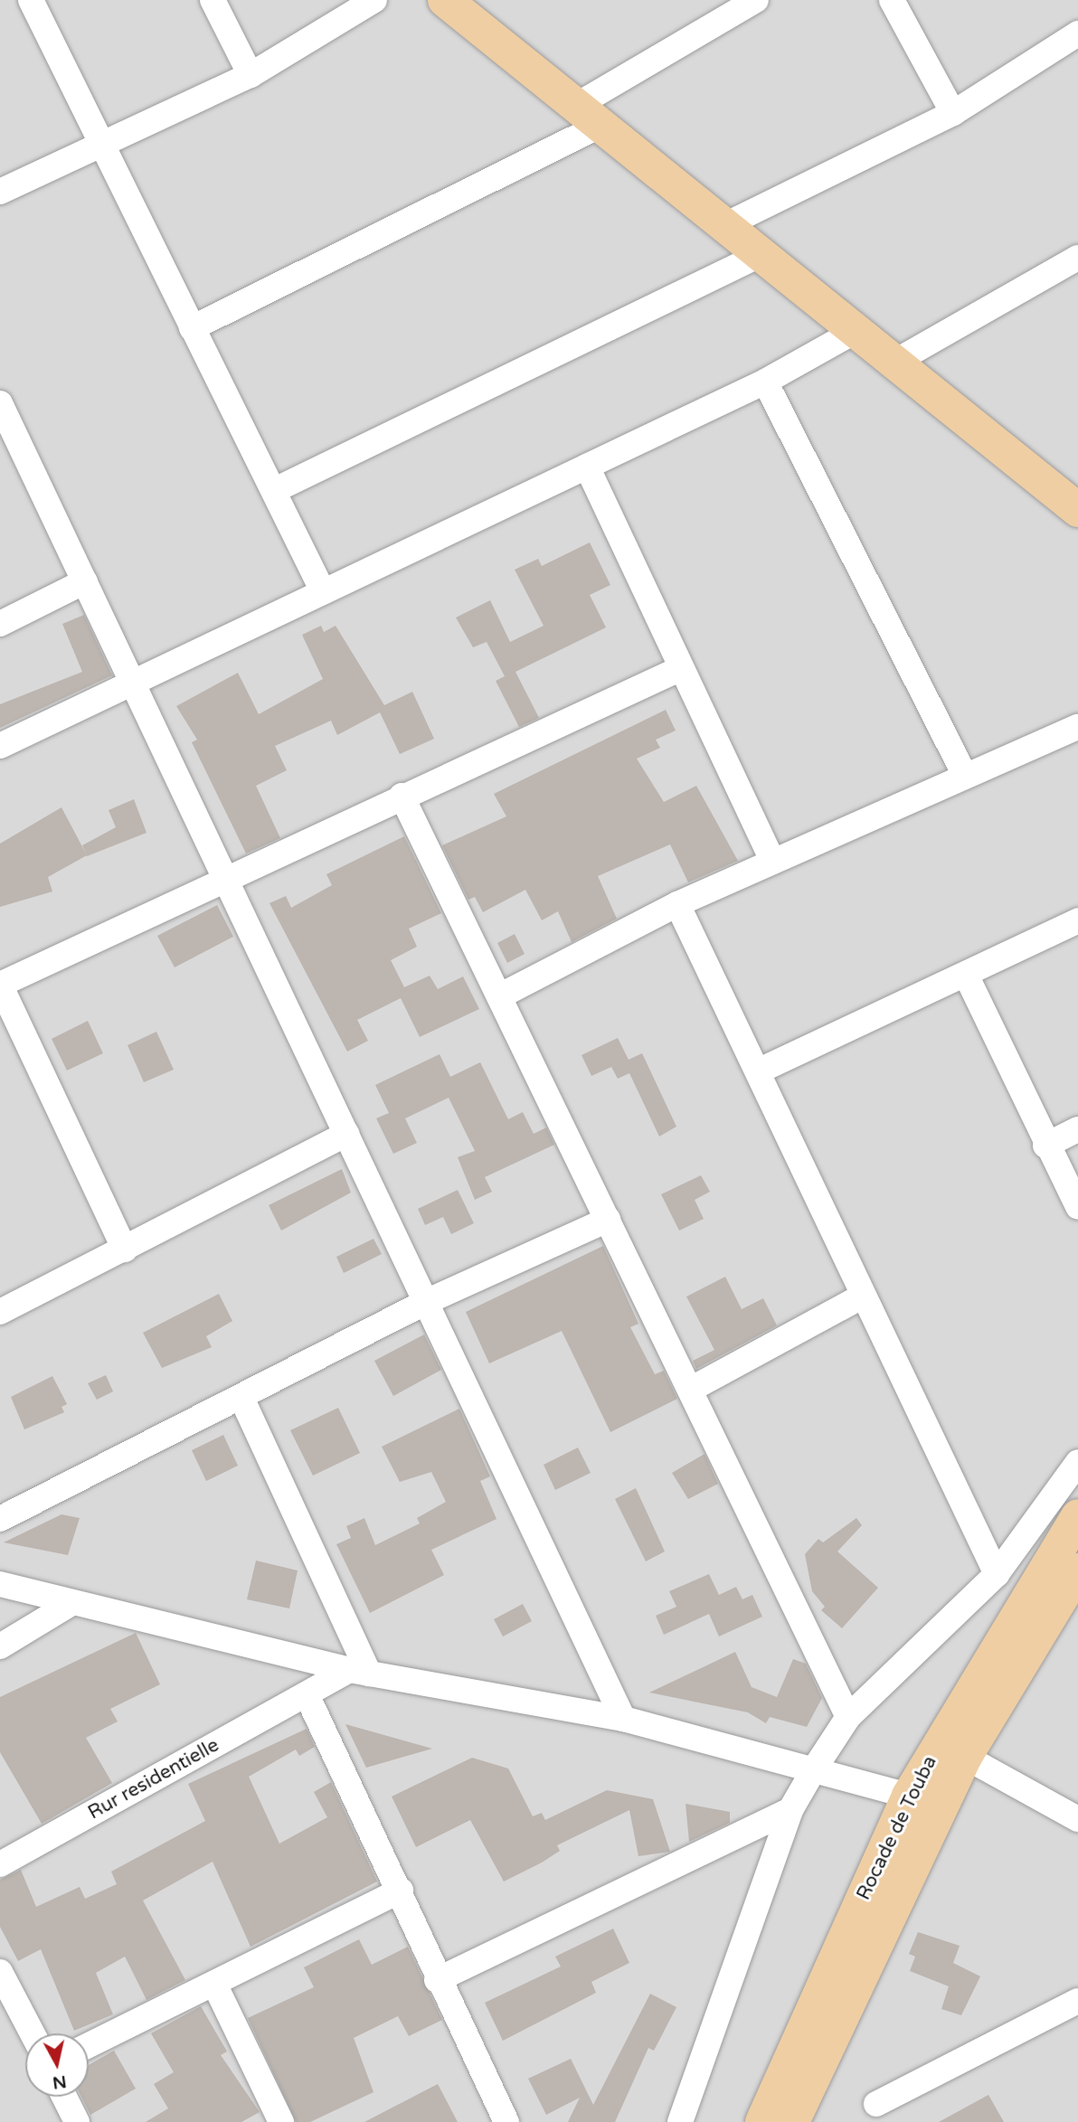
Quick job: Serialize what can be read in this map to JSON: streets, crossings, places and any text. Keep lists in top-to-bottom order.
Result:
{
  "streets": {
    "main road": ["Rocade de Touba"],
    "street": ["Rur residentielle"]
  },
  "north": "bottom"
}
